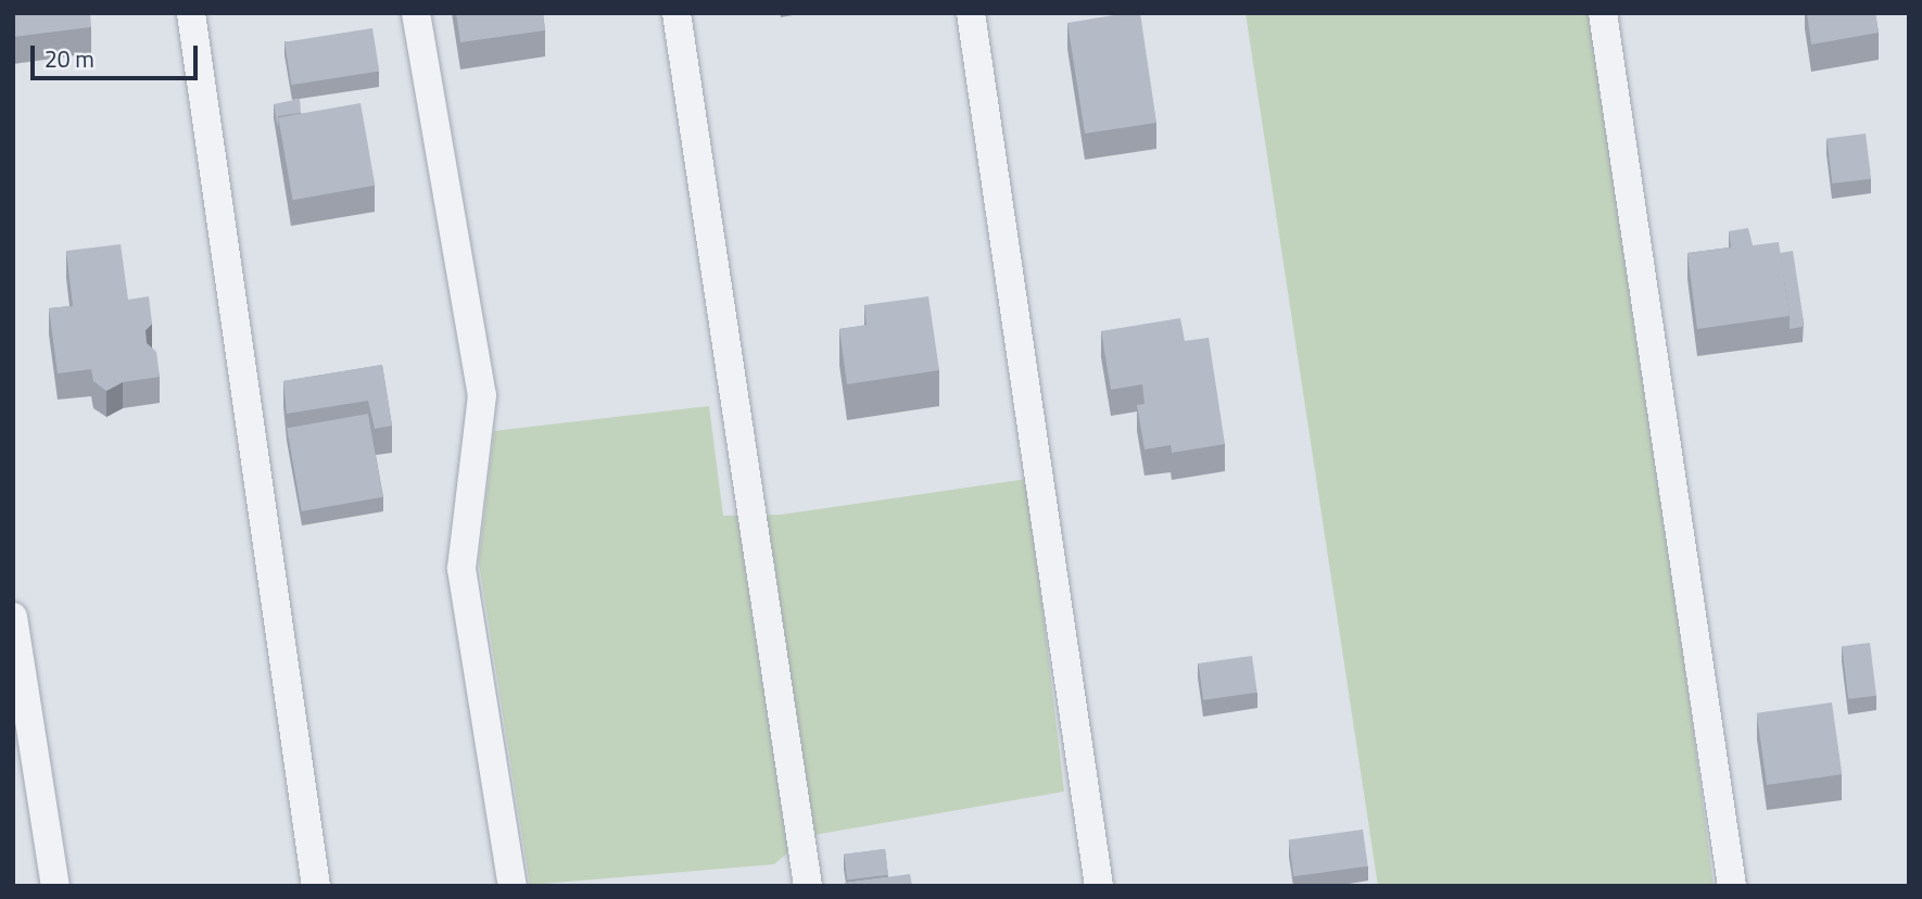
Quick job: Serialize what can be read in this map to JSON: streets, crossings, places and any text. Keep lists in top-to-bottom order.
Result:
{
  "scale_bar": "20 m"
}
